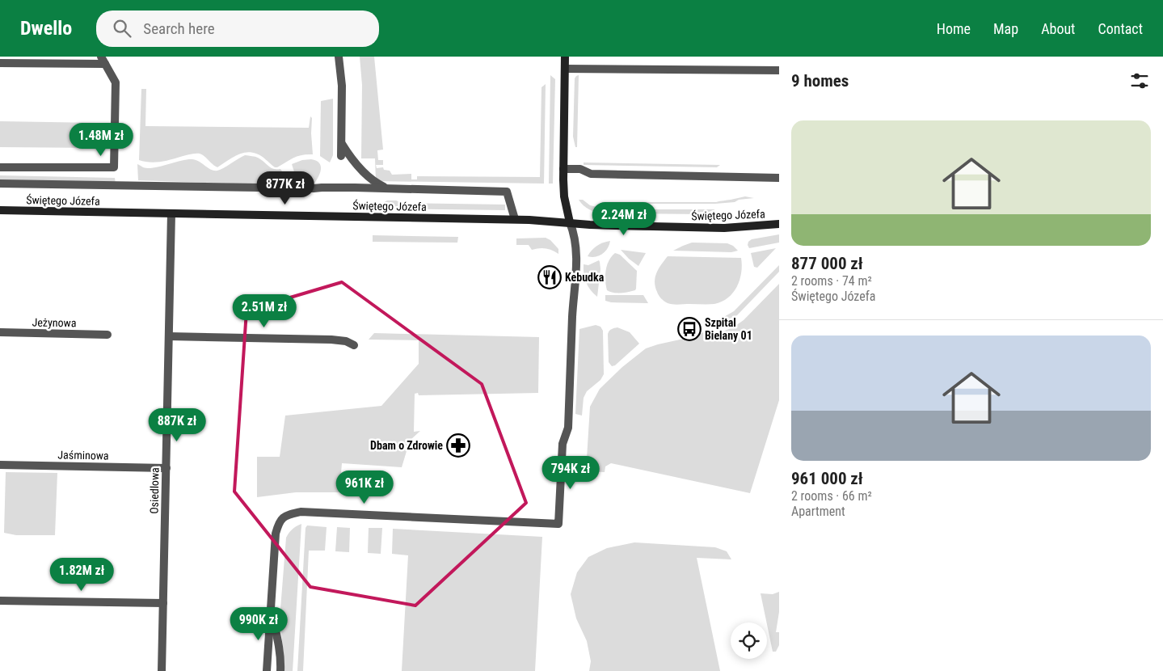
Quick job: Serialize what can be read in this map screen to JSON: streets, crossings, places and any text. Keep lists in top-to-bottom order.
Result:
{
  "streets": {
    "street": [
      "Świętego Józefa",
      "Jeżynowa",
      "Jaśminowa",
      "Osiedlowa"
    ]
  },
  "crossings": [
    ["Świętego Józefa", "Osiedlowa"],
    ["Jaśminowa", "Osiedlowa"]
  ],
  "places": {
    "restaurant": ["Kebudka"],
    "bus stop": ["Szpital Bielany 01"],
    "pharmacy": ["Dbam o Zdrowie"]
  },
  "page": {
    "header": "Dwello",
    "search": "Search here",
    "nav": [
      "Home",
      "Map",
      "About",
      "Contact"
    ],
    "heading": "9 homes",
    "list": [
      {
        "name": "877 000 zł",
        "note": "2 rooms · 74 m² · Świętego Józefa"
      },
      {
        "name": "961 000 zł",
        "note": "2 rooms · 66 m² · Apartment"
      }
    ],
    "price": [
      "1.48M zł",
      "877K zł",
      "2.24M zł",
      "2.51M zł",
      "887K zł",
      "794K zł",
      "961K zł",
      "1.82M zł",
      "990K zł"
    ]
  }
}
